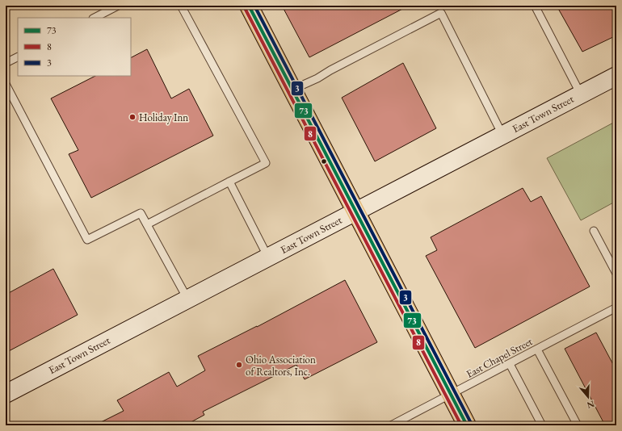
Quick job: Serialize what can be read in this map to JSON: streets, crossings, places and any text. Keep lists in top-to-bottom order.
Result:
{
  "streets": {
    "street": ["East Town Street"],
    "lane": ["East Chapel Street"]
  },
  "places": ["Holiday Inn", "Ohio Association of Realtors, Inc."],
  "lines": ["transit line 73", "transit line 3", "transit line 8"],
  "legend": ["73", "8", "3"],
  "north": "bottom"
}
